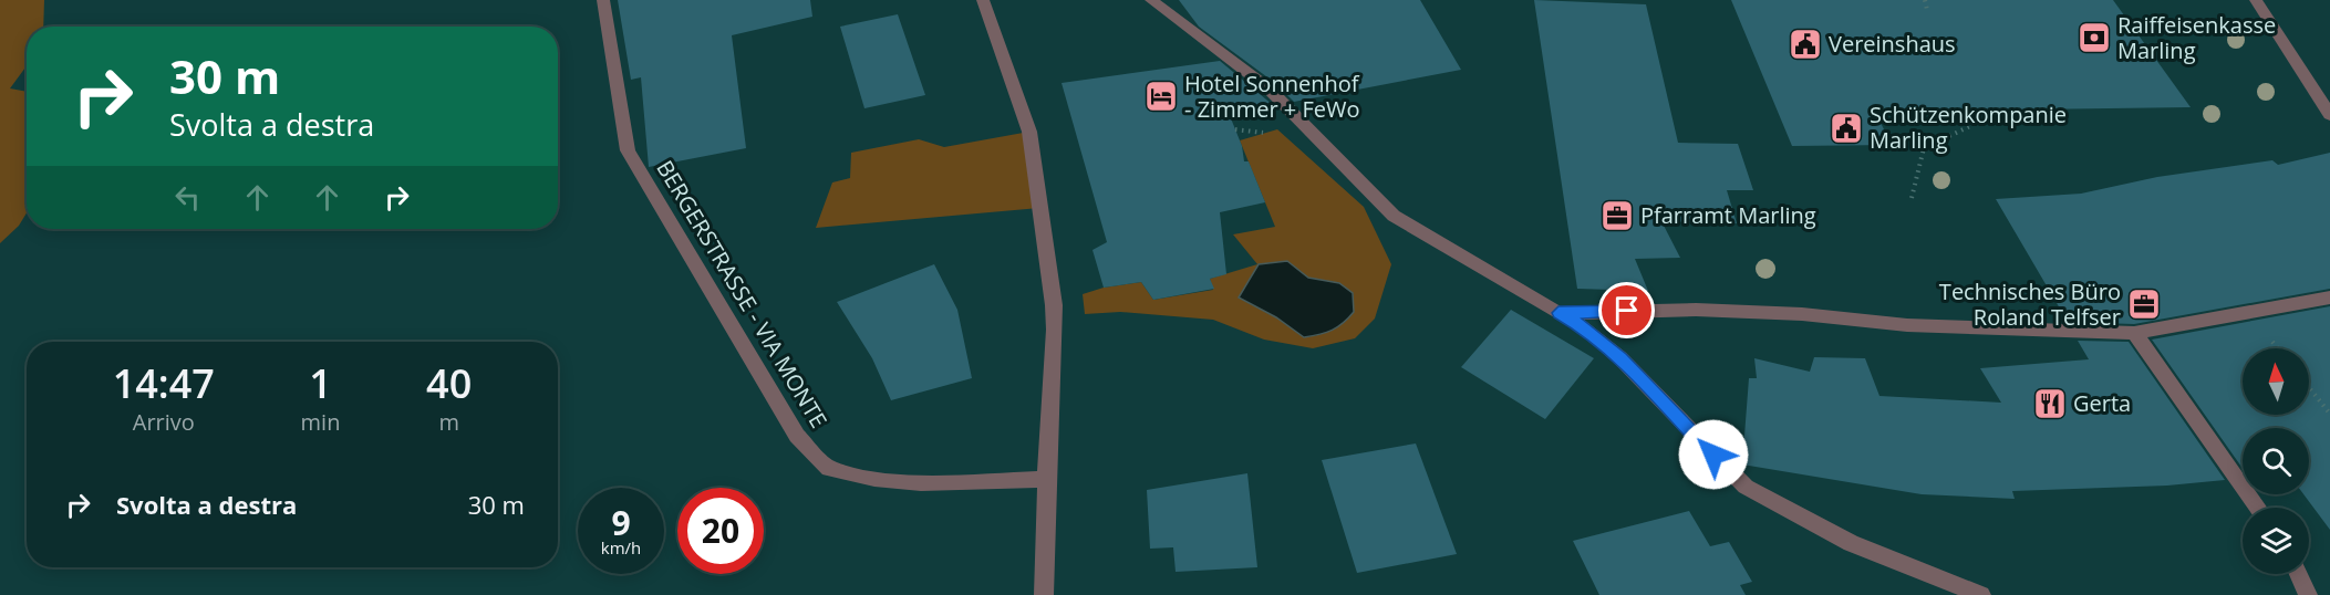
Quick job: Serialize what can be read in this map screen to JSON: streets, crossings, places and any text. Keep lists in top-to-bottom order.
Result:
{
  "streets": {
    "street": ["BERGERSTRASSE - VIA MONTE"]
  },
  "places": {
    "bank": ["Raiffeisenkasse Marling"],
    "public building": ["Vereinshaus", "Schützenkompanie Marling"],
    "hotel": ["Hotel Sonnenhof - Zimmer + FeWo"],
    "office": ["Pfarramt Marling", "Technisches Büro Roland Telfser"],
    "restaurant": ["Gerta"]
  },
  "north": "top",
  "page": {
    "turn": ["30 m", "Svolta a destra"],
    "eta": [
      "14:47",
      "Arrivo",
      "1",
      "min",
      "40",
      "m"
    ],
    "list": [
      {
        "name": "Svolta a destra",
        "value": "30 m"
      }
    ],
    "speed": "9 km/h",
    "limit": "20"
  }
}
